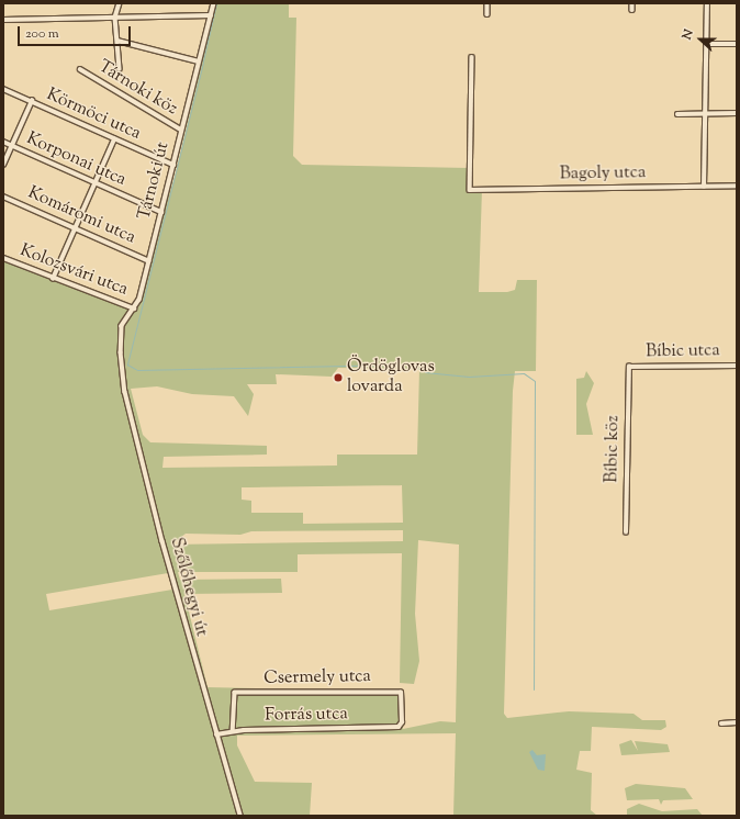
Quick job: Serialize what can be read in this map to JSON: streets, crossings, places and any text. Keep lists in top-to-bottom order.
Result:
{
  "streets": {
    "street": [
      "Tárnoki köz",
      "Körmöci utca",
      "Korponai utca",
      "Bagoly utca",
      "Tárnoki út",
      "Komáromi utca",
      "Kolozsvári utca",
      "Bíbic utca",
      "Bíbic köz",
      "Szőlőhegyi út",
      "Csermely utca",
      "Forrás utca"
    ]
  },
  "crossings": [
    ["Tárnoki köz", "Tárnoki út"],
    ["Körmöci utca", "Tárnoki út"],
    ["Korponai utca", "Tárnoki út"],
    ["Tárnoki út", "Komáromi utca"],
    ["Tárnoki út", "Kolozsvári utca"],
    ["Tárnoki út", "Szőlőhegyi út"],
    ["Bíbic utca", "Bíbic köz"],
    ["Szőlőhegyi út", "Forrás utca"],
    ["Csermely utca", "Forrás utca"]
  ],
  "places": ["Ördöglovas lovarda"],
  "scale_bar": "200 m",
  "north": "left"
}
